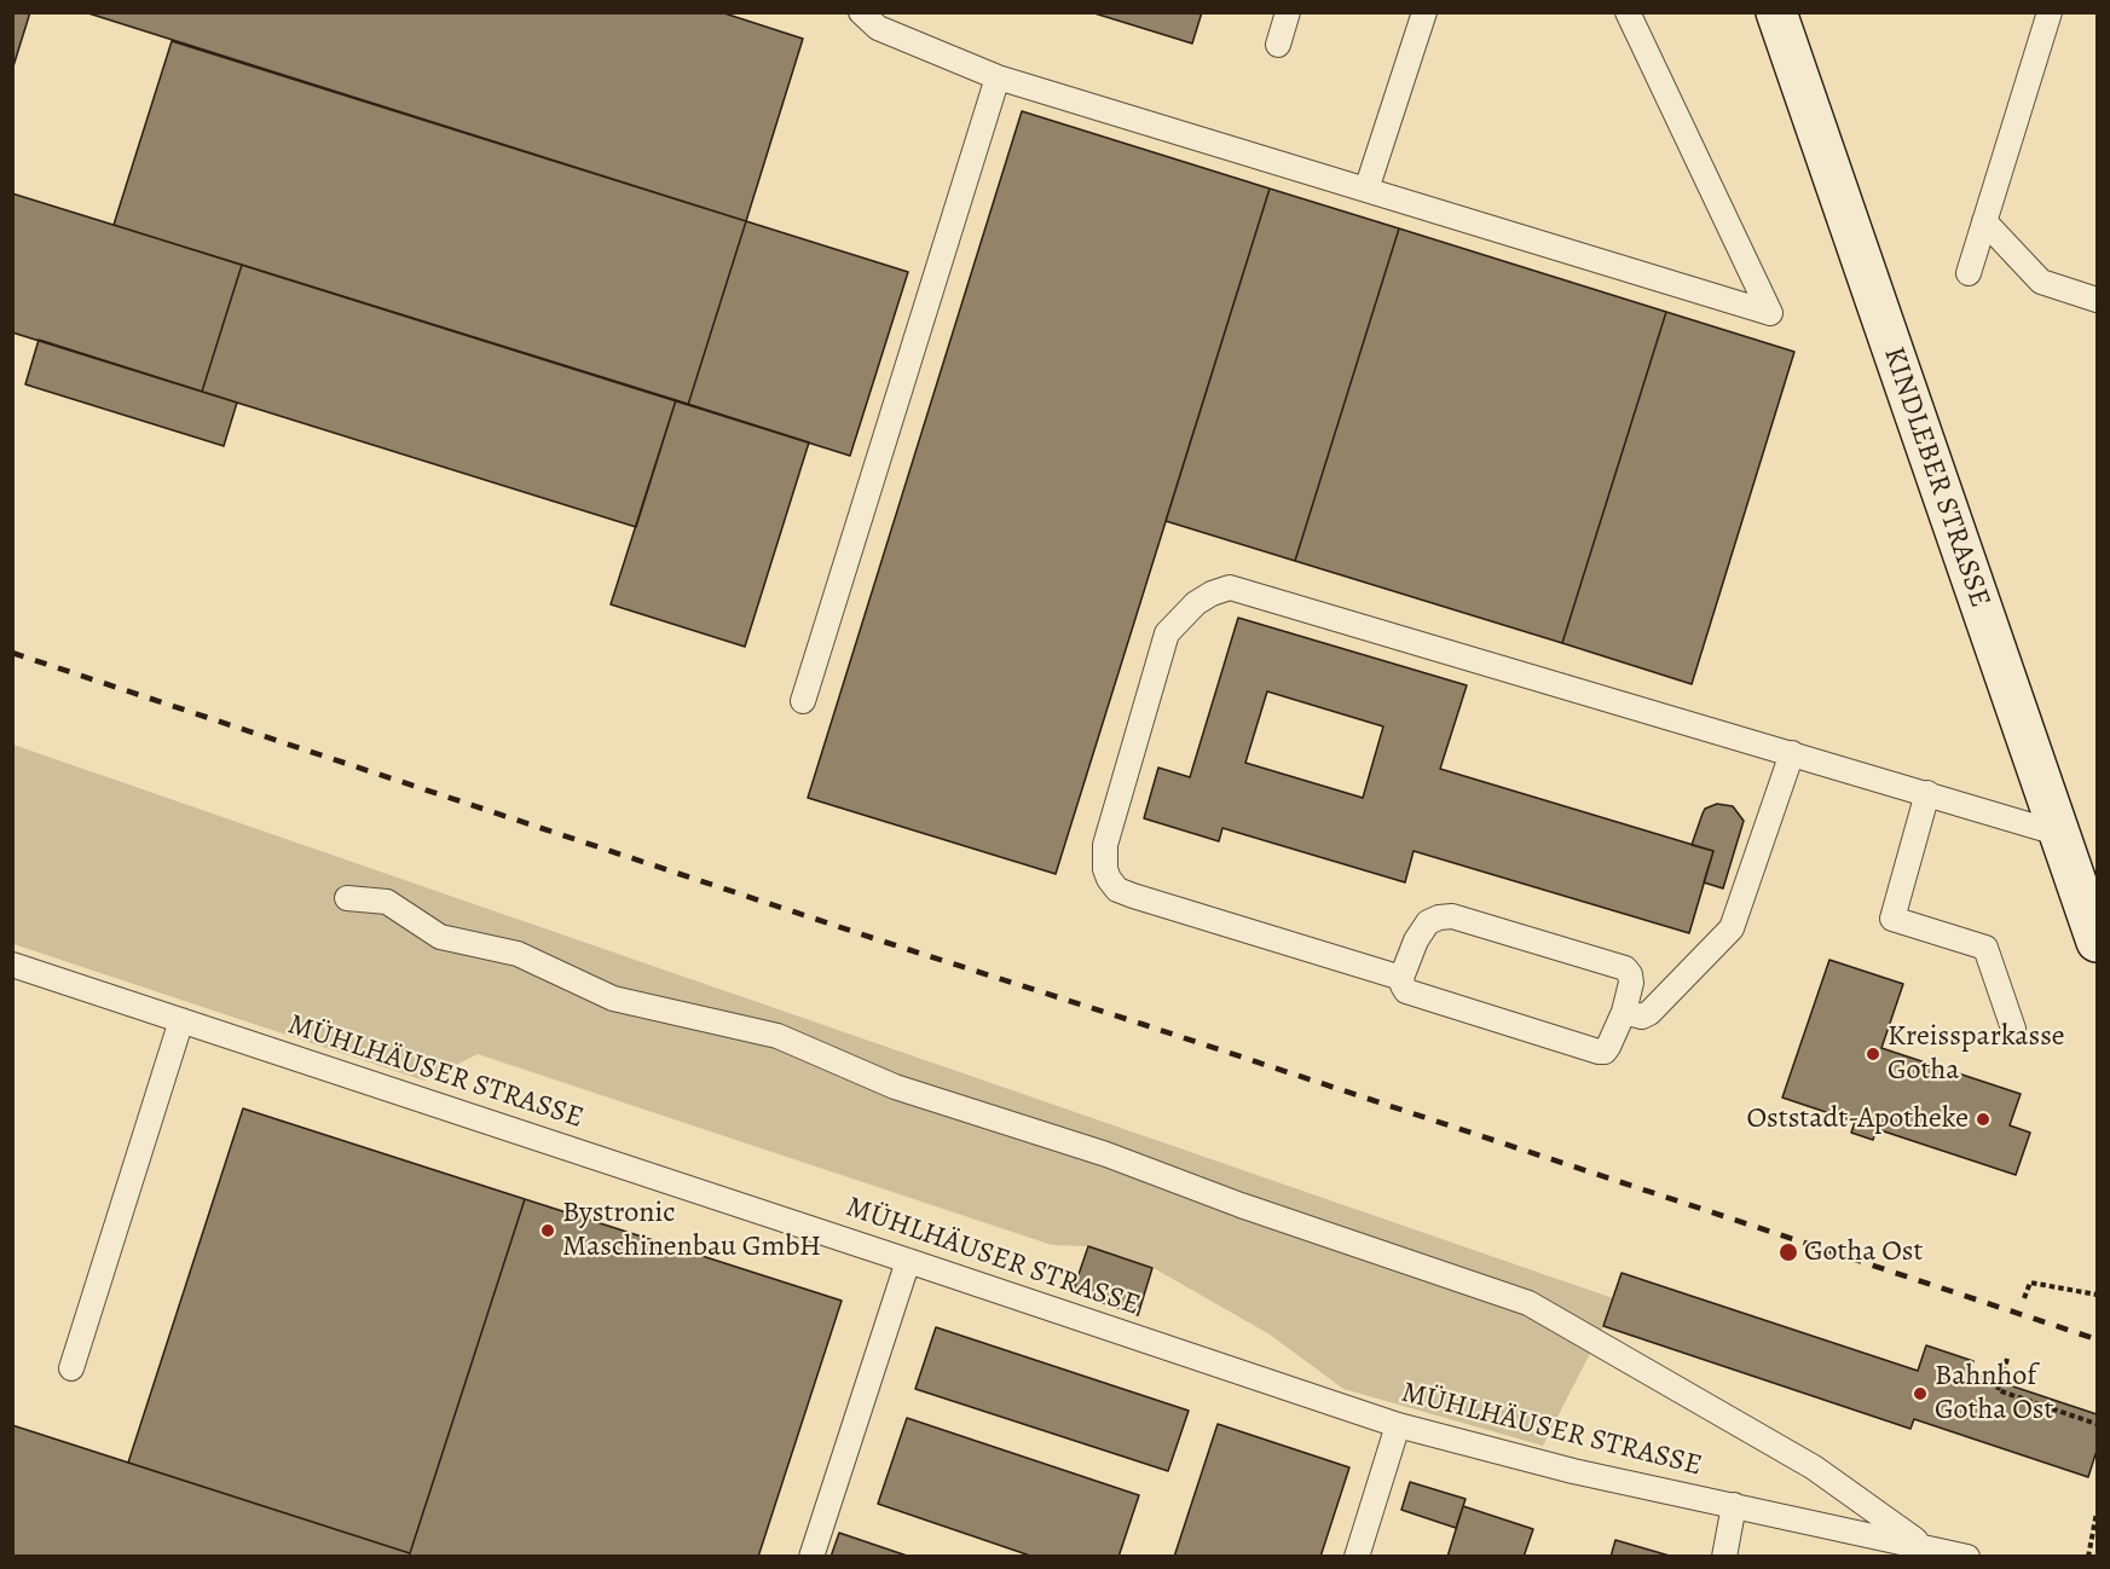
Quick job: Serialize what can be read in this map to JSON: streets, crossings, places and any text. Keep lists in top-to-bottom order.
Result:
{
  "streets": {
    "main road": ["KINDLEBER STRASSE"],
    "lane": ["MÜHLHÄUSER STRASSE"]
  },
  "places": [
    "Kreissparkasse Gotha",
    "Oststadt-Apotheke",
    "Bystronic Maschinenbau GmbH",
    "Gotha Ost",
    "Bahnhof Gotha Ost"
  ]
}
